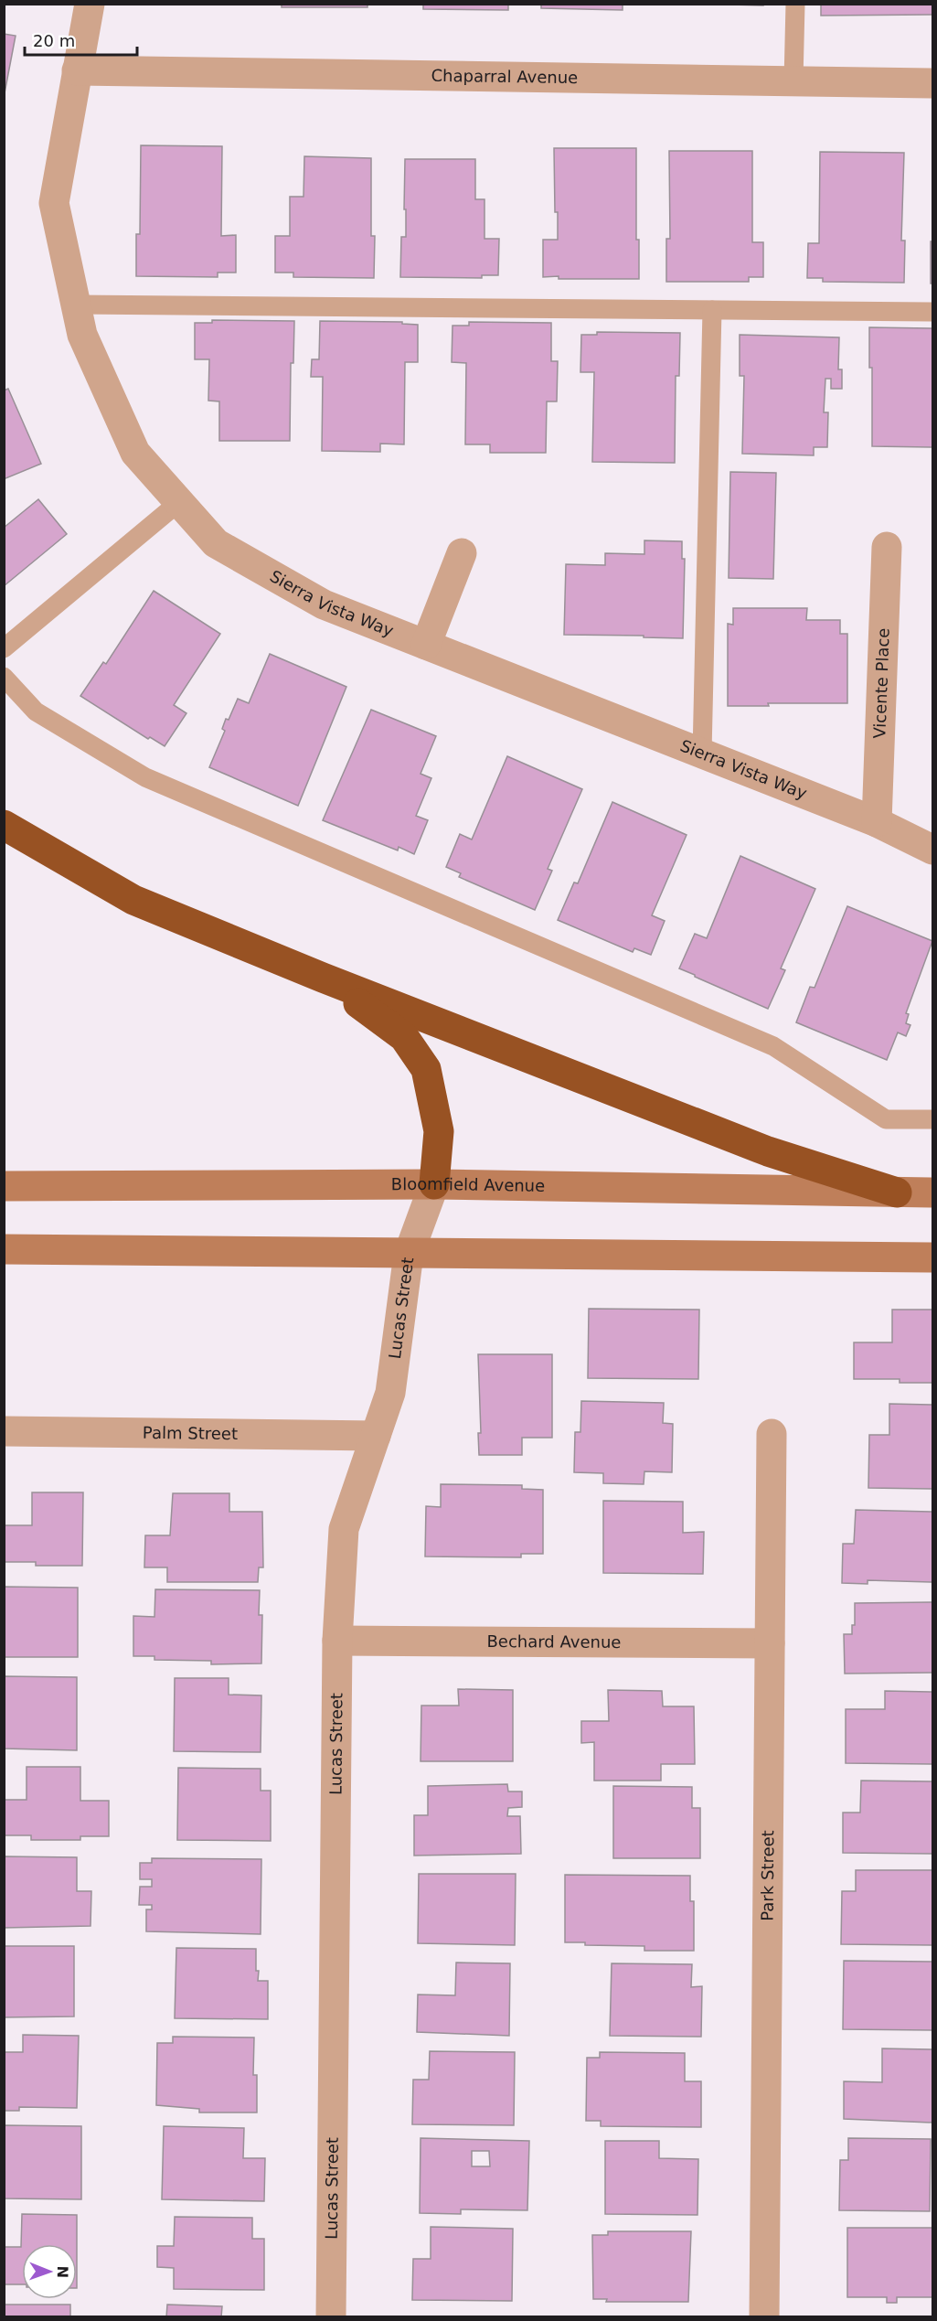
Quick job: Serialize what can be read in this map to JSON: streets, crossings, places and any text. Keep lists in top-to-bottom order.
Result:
{
  "streets": {
    "main road": ["Bloomfield Avenue"],
    "street": [
      "Chaparral Avenue",
      "Sierra Vista Way",
      "Vicente Place",
      "Lucas Street",
      "Palm Street",
      "Bechard Avenue",
      "Park Street"
    ]
  },
  "crossings": [
    ["Chaparral Avenue", "Sierra Vista Way"],
    ["Sierra Vista Way", "Vicente Place"],
    ["Bloomfield Avenue", "Lucas Street"],
    ["Lucas Street", "Palm Street"],
    ["Lucas Street", "Bechard Avenue"],
    ["Bechard Avenue", "Park Street"]
  ],
  "scale_bar": "20 m",
  "north": "right"
}
